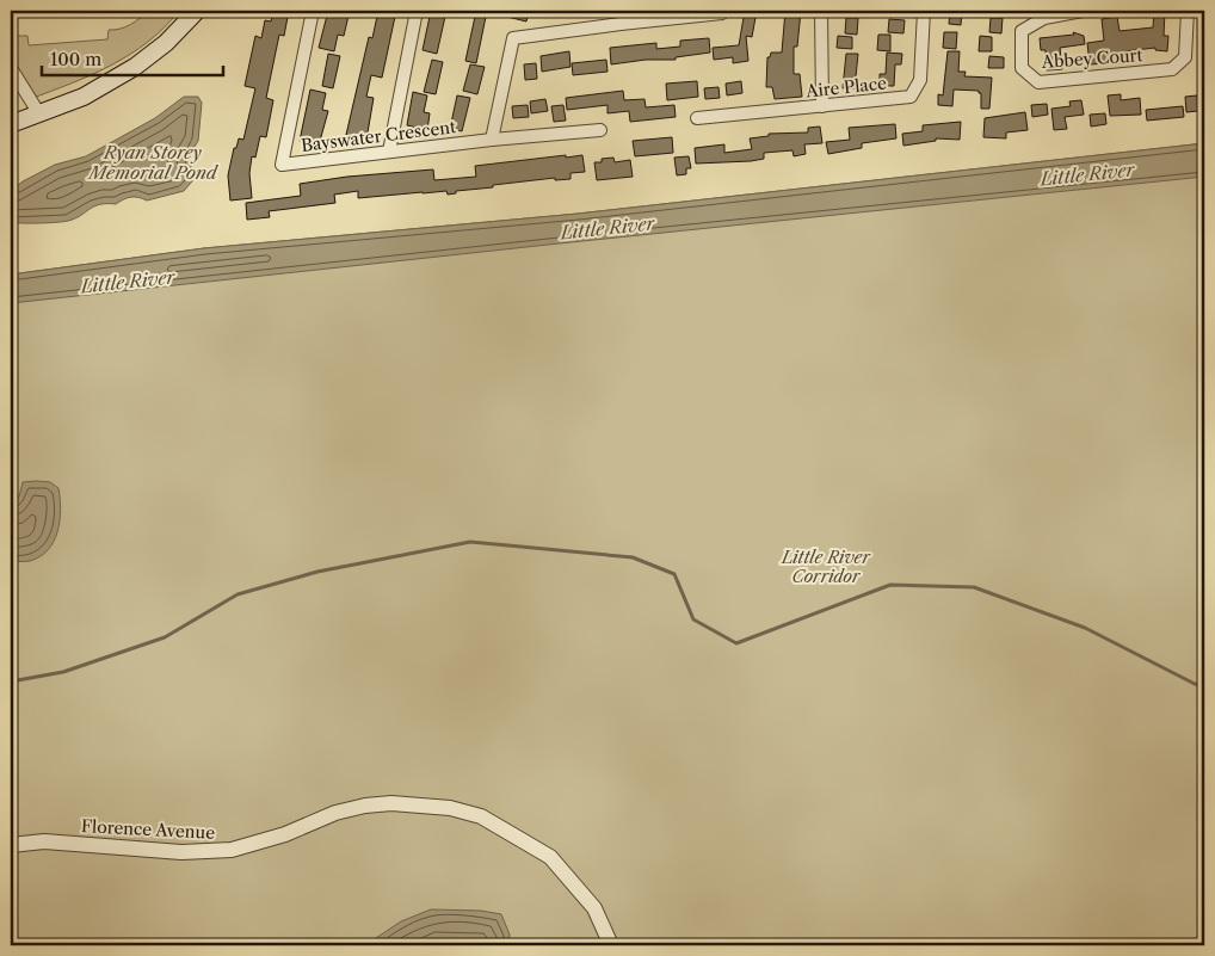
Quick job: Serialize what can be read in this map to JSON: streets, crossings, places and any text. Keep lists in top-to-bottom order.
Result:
{
  "streets": {
    "street": [
      "Abbey Court",
      "Aire Place",
      "Bayswater Crescent",
      "Florence Avenue"
    ]
  },
  "water": ["Ryan Storey Memorial Pond", "Little River"],
  "parks": ["Little River Corridor"],
  "scale_bar": "100 m"
}
